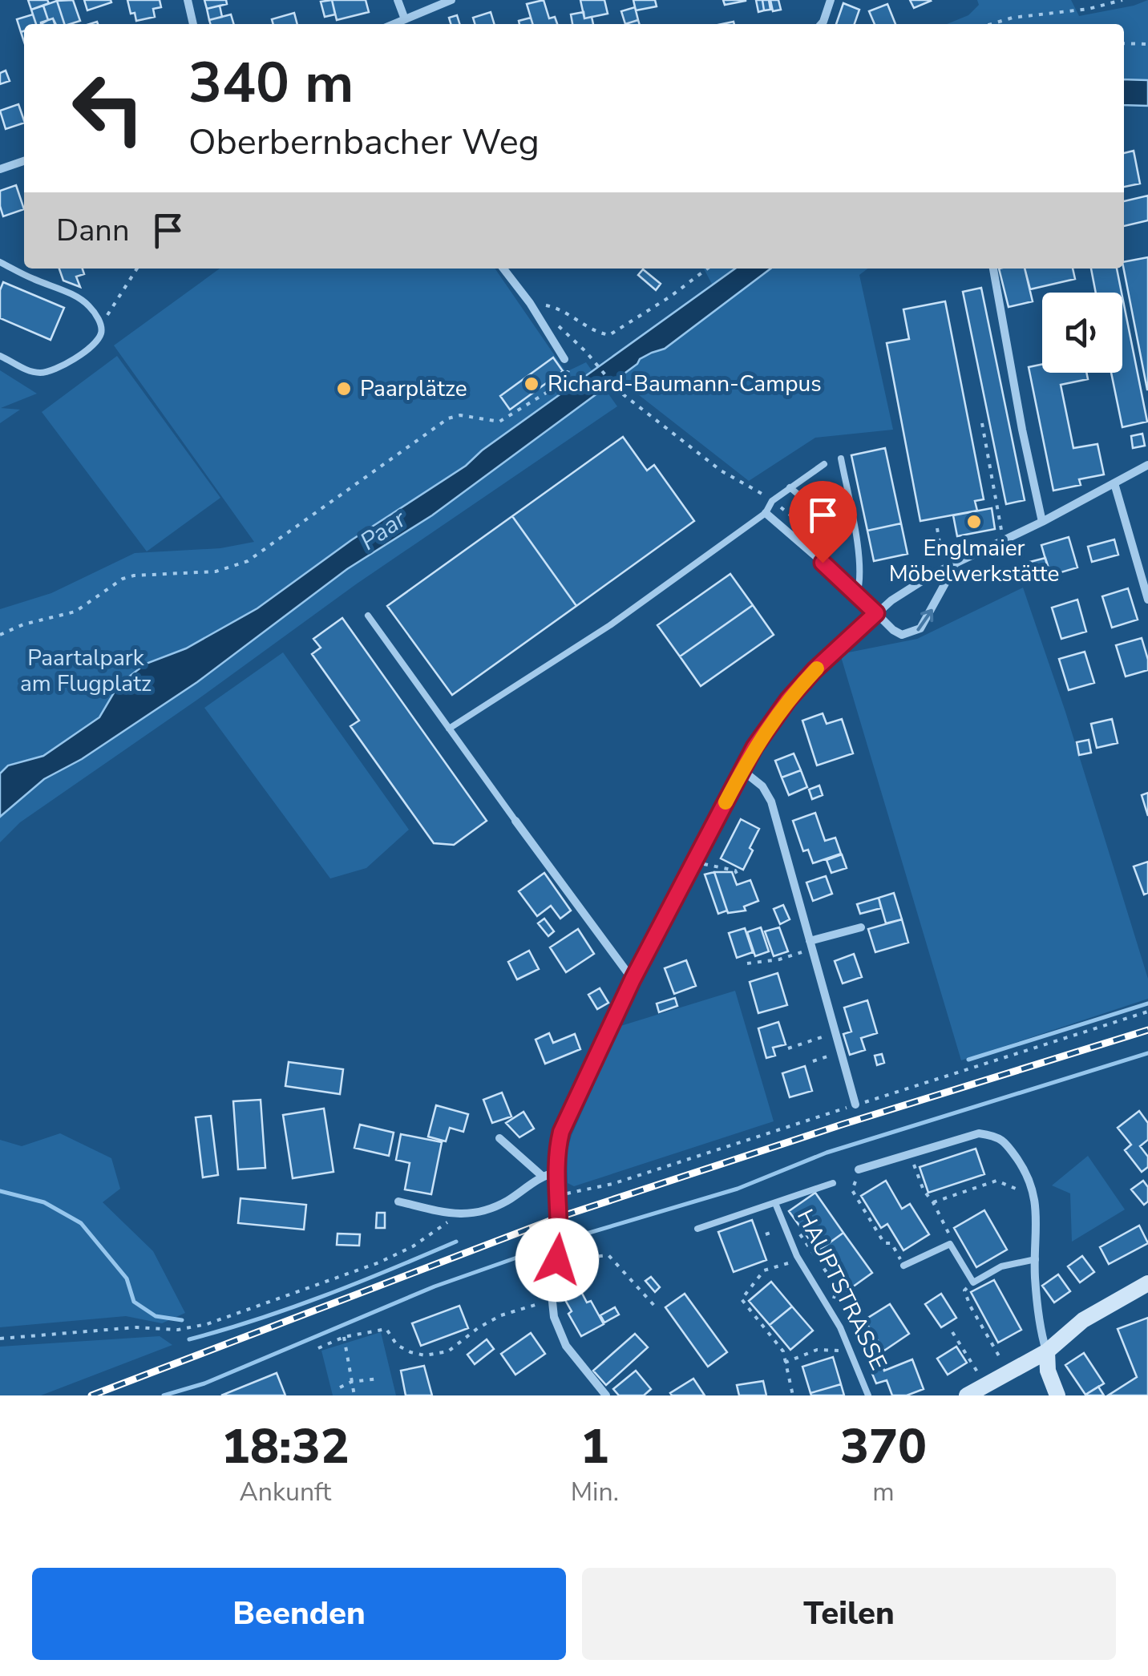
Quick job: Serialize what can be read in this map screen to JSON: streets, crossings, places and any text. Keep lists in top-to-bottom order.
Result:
{
  "streets": {
    "lane": ["HAUPTSTRASSE"]
  },
  "water": ["Paar"],
  "parks": ["Paartalpark am Flugplatz"],
  "places": ["Richard-Baumann-Campus", "Paarplätze", "Englmaier Möbelwerkstätte"],
  "page": {
    "turn": ["340 m", "Oberbernbacher Weg"],
    "then": "Dann",
    "eta": [
      "18:32",
      "Ankunft",
      "1",
      "Min.",
      "370",
      "m"
    ],
    "buttons": ["Beenden", "Teilen"]
  }
}
